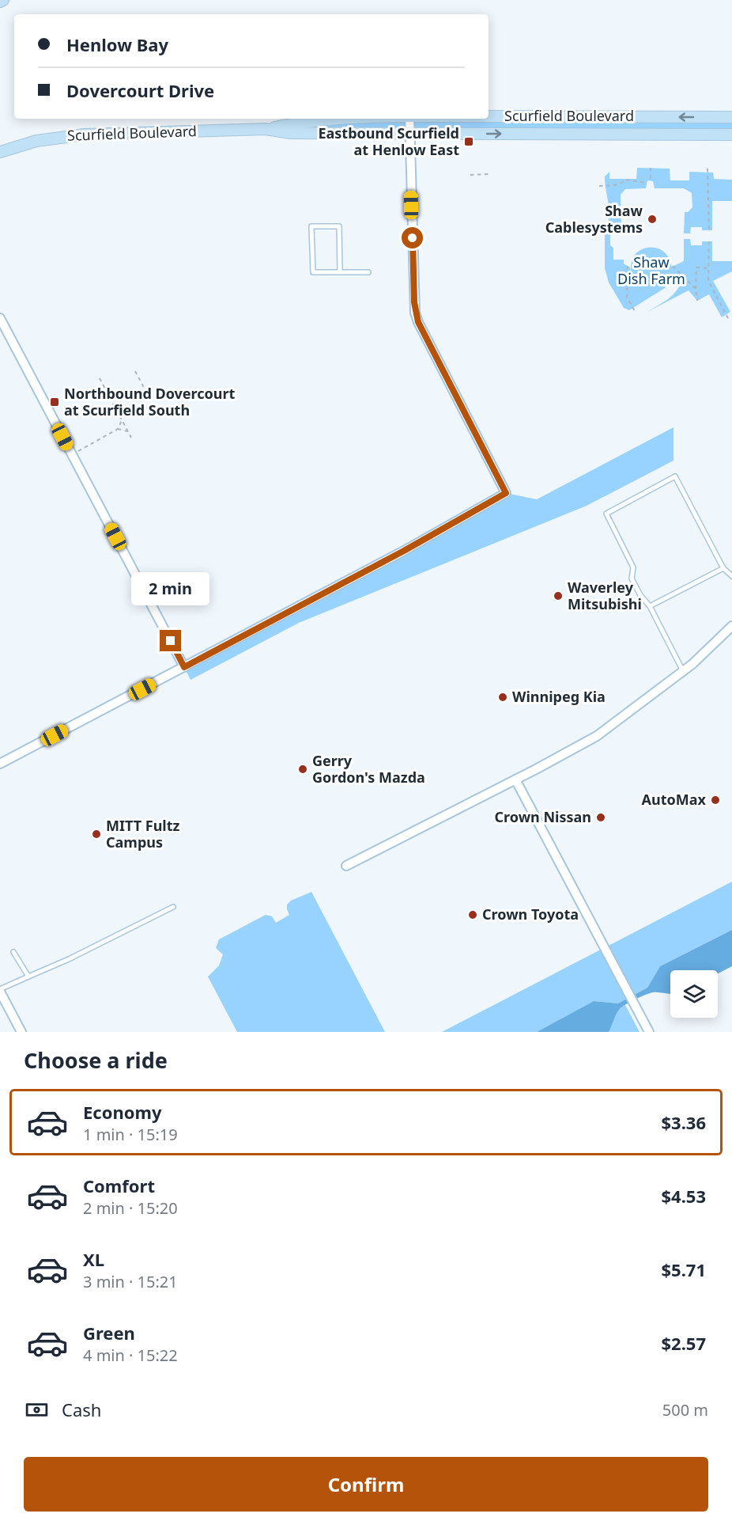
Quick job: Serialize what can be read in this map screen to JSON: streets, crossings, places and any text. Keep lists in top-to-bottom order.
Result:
{
  "streets": {
    "street": ["Scurfield Boulevard"]
  },
  "parks": ["Shaw Dish Farm"],
  "places": {
    "transit": ["Eastbound Scurfield at Henlow East", "Northbound Dovercourt at Scurfield South"],
    "other": [
      "Shaw Cablesystems",
      "Waverley Mitsubishi",
      "Winnipeg Kia",
      "Gerry Gordon's Mazda",
      "AutoMax",
      "Crown Nissan",
      "MITT Fultz Campus",
      "Crown Toyota"
    ]
  },
  "page": {
    "banner": ["Henlow Bay", "Dovercourt Drive"],
    "bubble": "2 min",
    "heading": "Choose a ride",
    "list": [
      {
        "name": "Economy",
        "note": "1 min · 15:19",
        "value": "$3.36"
      },
      {
        "name": "Comfort",
        "note": "2 min · 15:20",
        "value": "$4.53"
      },
      {
        "name": "XL",
        "note": "3 min · 15:21",
        "value": "$5.71"
      },
      {
        "name": "Green",
        "note": "4 min · 15:22",
        "value": "$2.57"
      }
    ],
    "pay": ["Cash", "500 m"],
    "buttons": "Confirm"
  }
}
